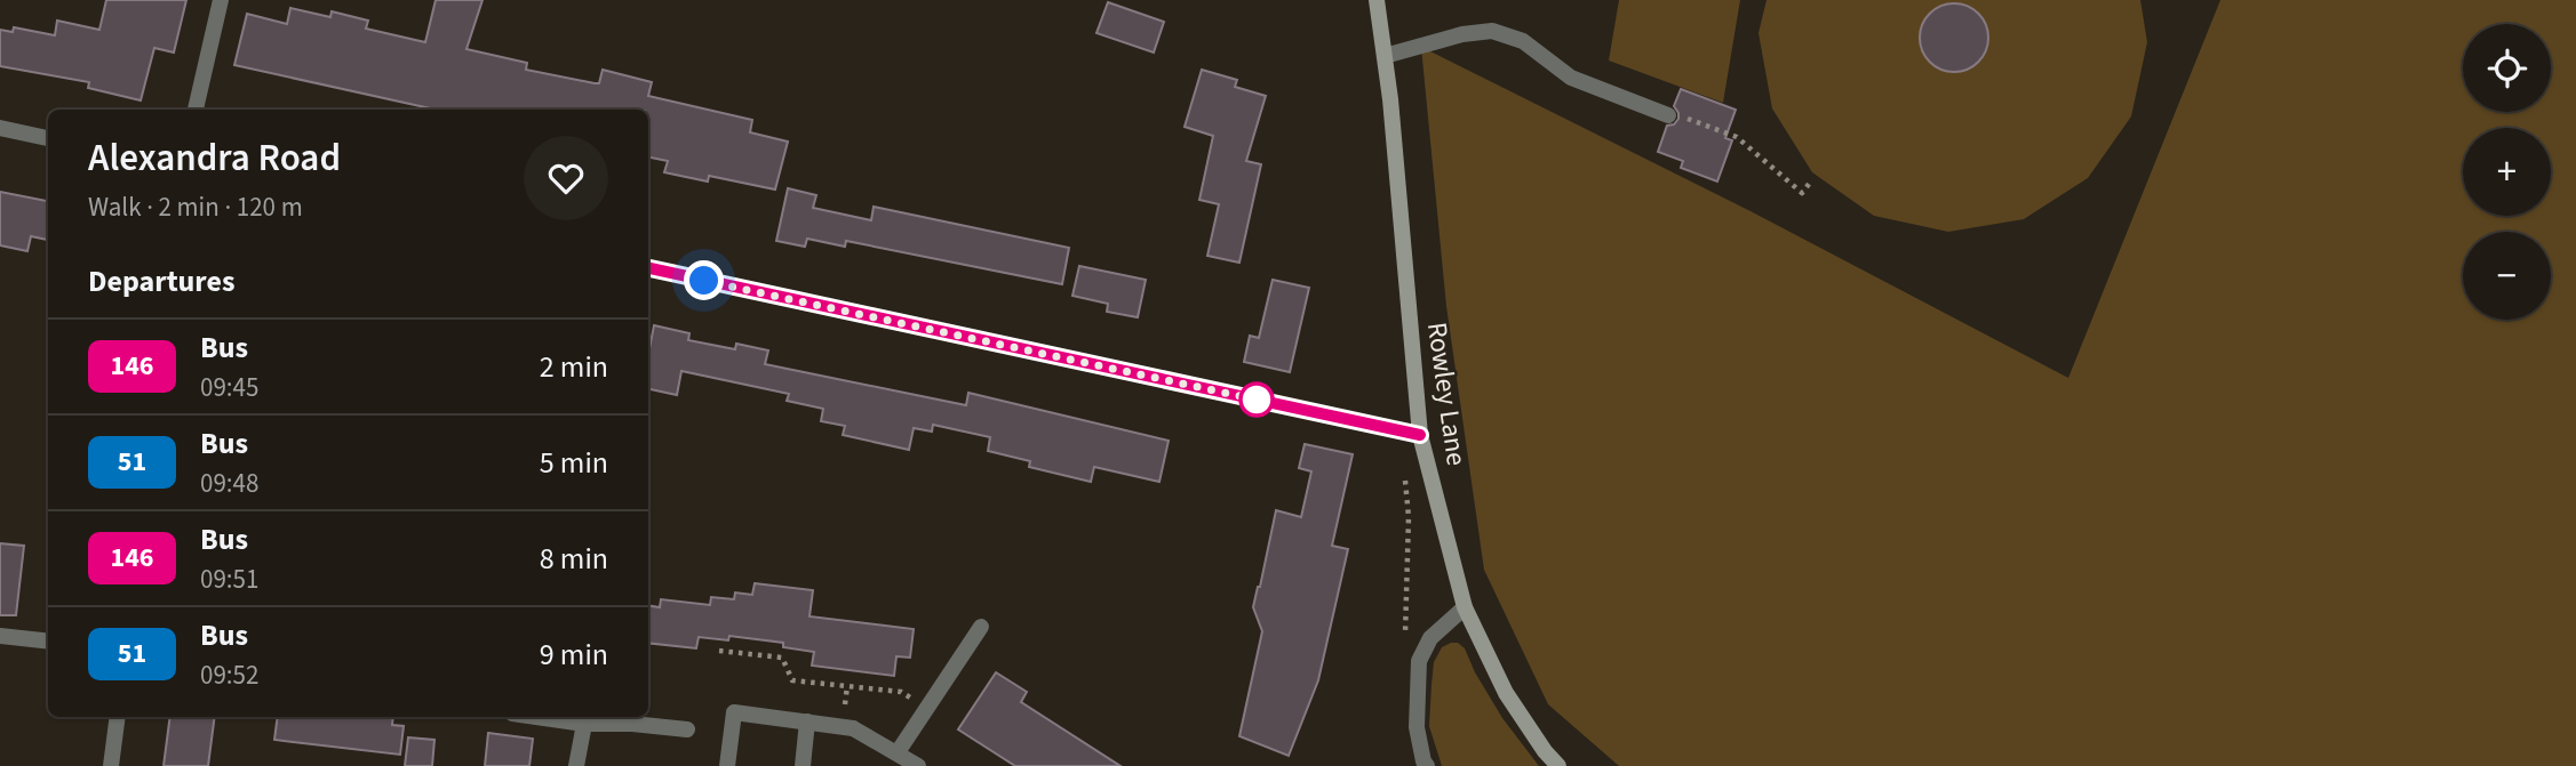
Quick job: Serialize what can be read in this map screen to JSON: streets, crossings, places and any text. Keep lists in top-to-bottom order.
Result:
{
  "streets": {
    "street": ["Rowley Lane"]
  },
  "lines": ["bus line 146"],
  "page": {
    "map_buttons": ["+", "−"],
    "heading": [
      ["Alexandra Road", "Walk · 2 min · 120 m"],
      "Departures"
    ],
    "list": [
      {
        "mark": "146",
        "name": "Bus",
        "note": "09:45",
        "value": "2 min"
      },
      {
        "mark": "51",
        "name": "Bus",
        "note": "09:48",
        "value": "5 min"
      },
      {
        "mark": "146",
        "name": "Bus",
        "note": "09:51",
        "value": "8 min"
      },
      {
        "mark": "51",
        "name": "Bus",
        "note": "09:52",
        "value": "9 min"
      }
    ]
  }
}
